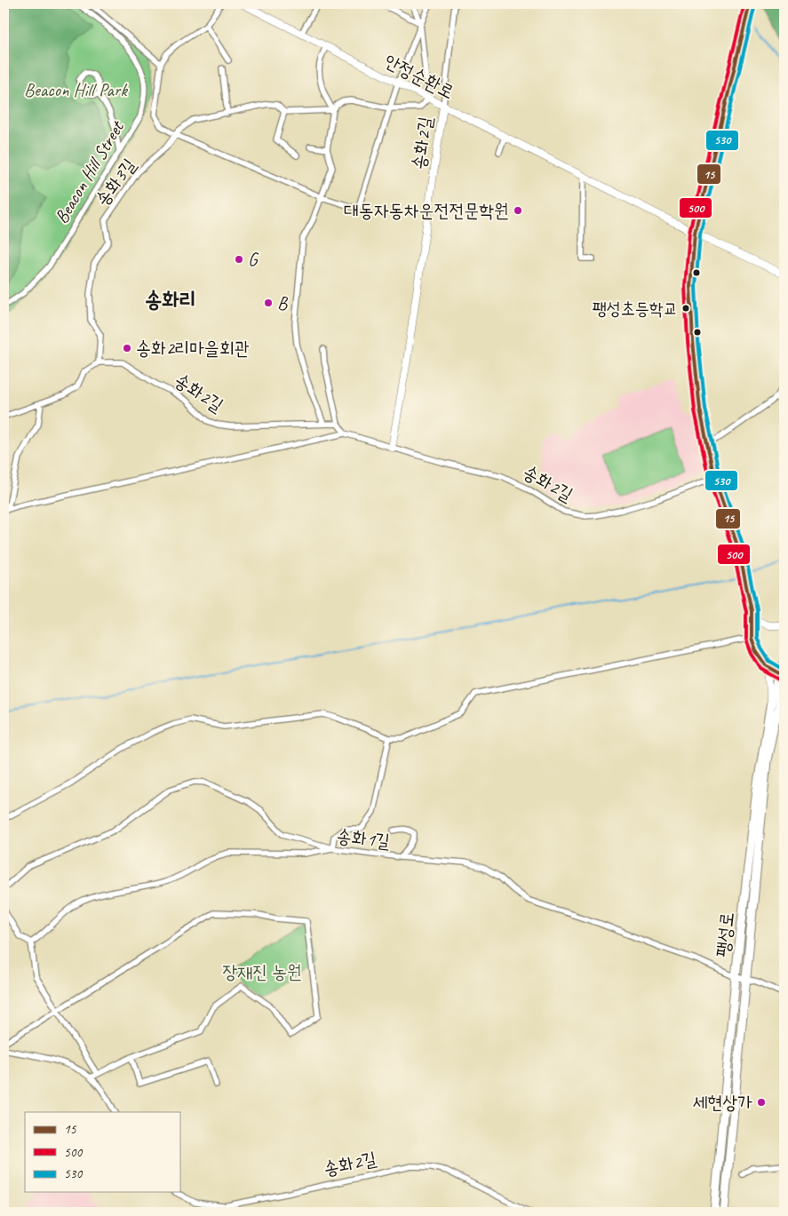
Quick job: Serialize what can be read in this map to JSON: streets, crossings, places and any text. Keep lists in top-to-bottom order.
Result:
{
  "streets": {
    "main road": ["팽성로"],
    "street": [
      "안정순환로",
      "송화2길",
      "Beacon Hill Street",
      "송화3길",
      "송화1길"
    ]
  },
  "crossings": [
    ["안정순환로", "송화2길"],
    ["안정순환로", "송화3길"],
    ["송화2길", "송화3길"],
    ["송화1길", "팽성로"]
  ],
  "districts": ["송화리"],
  "parks": ["Beacon Hill Park", "장재진 농원"],
  "places": [
    "대동자동차운전전문학원",
    "G",
    "B",
    "팽성초등학교",
    "송화2리마을회관",
    "세현상가"
  ],
  "lines": ["transit line 15", "transit line 500", "transit line 530"],
  "legend": ["15", "500", "530"]
}
